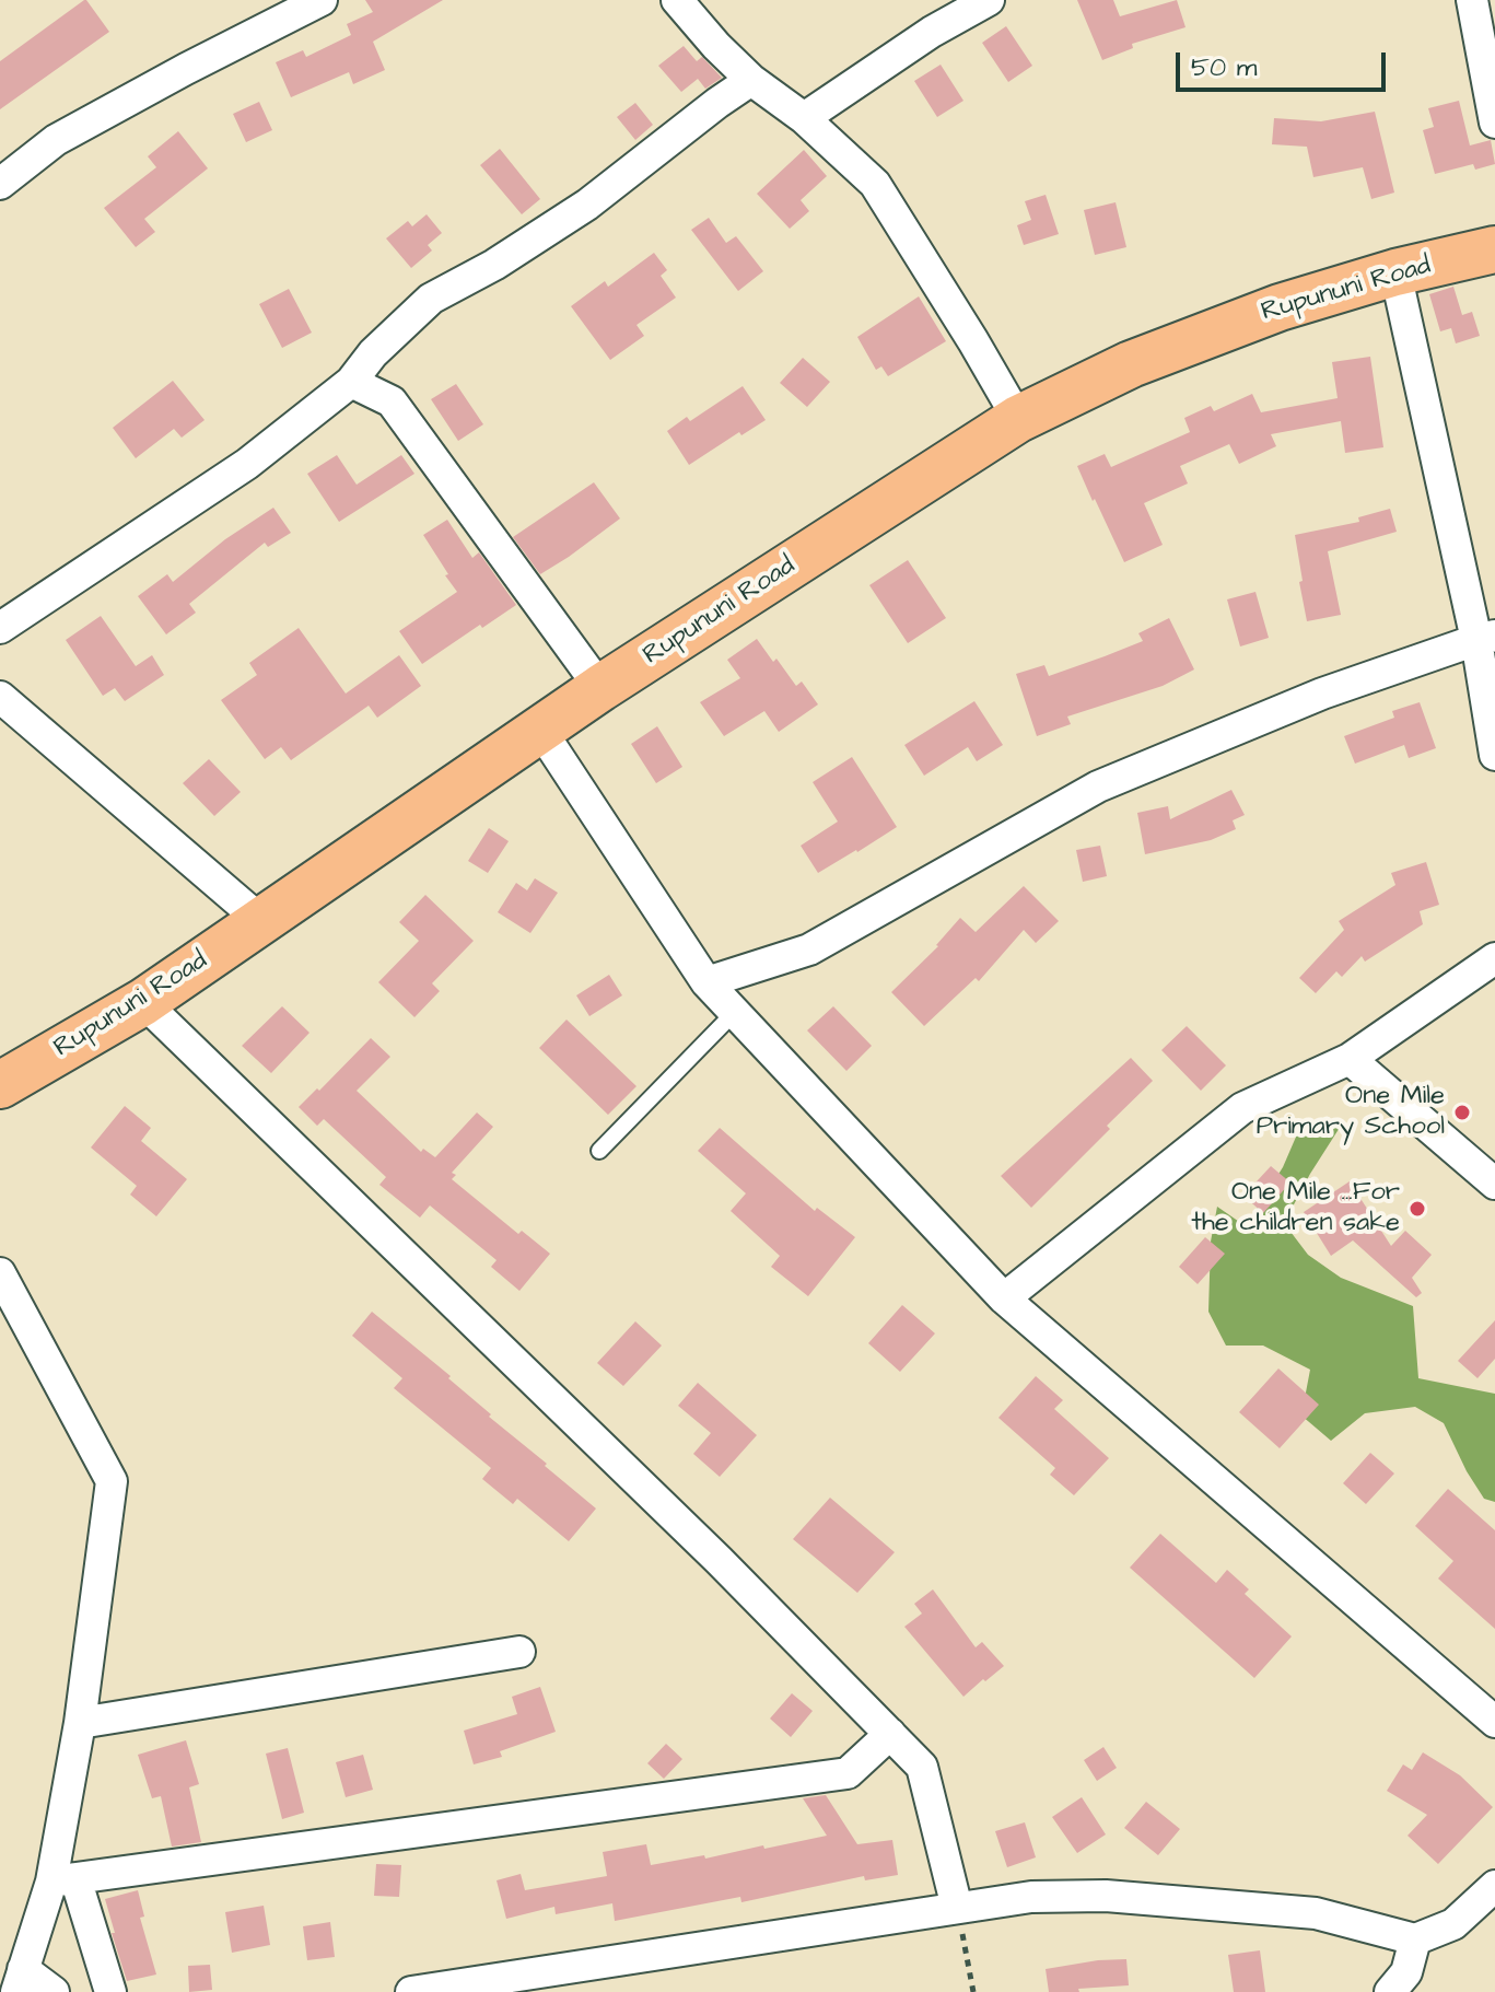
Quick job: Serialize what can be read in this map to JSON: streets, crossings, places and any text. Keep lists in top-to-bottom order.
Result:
{
  "streets": {
    "main road": ["Rupununi Road"]
  },
  "places": ["One Mile Primary School", "One Mile ...For the children sake"],
  "scale_bar": "50 m"
}
